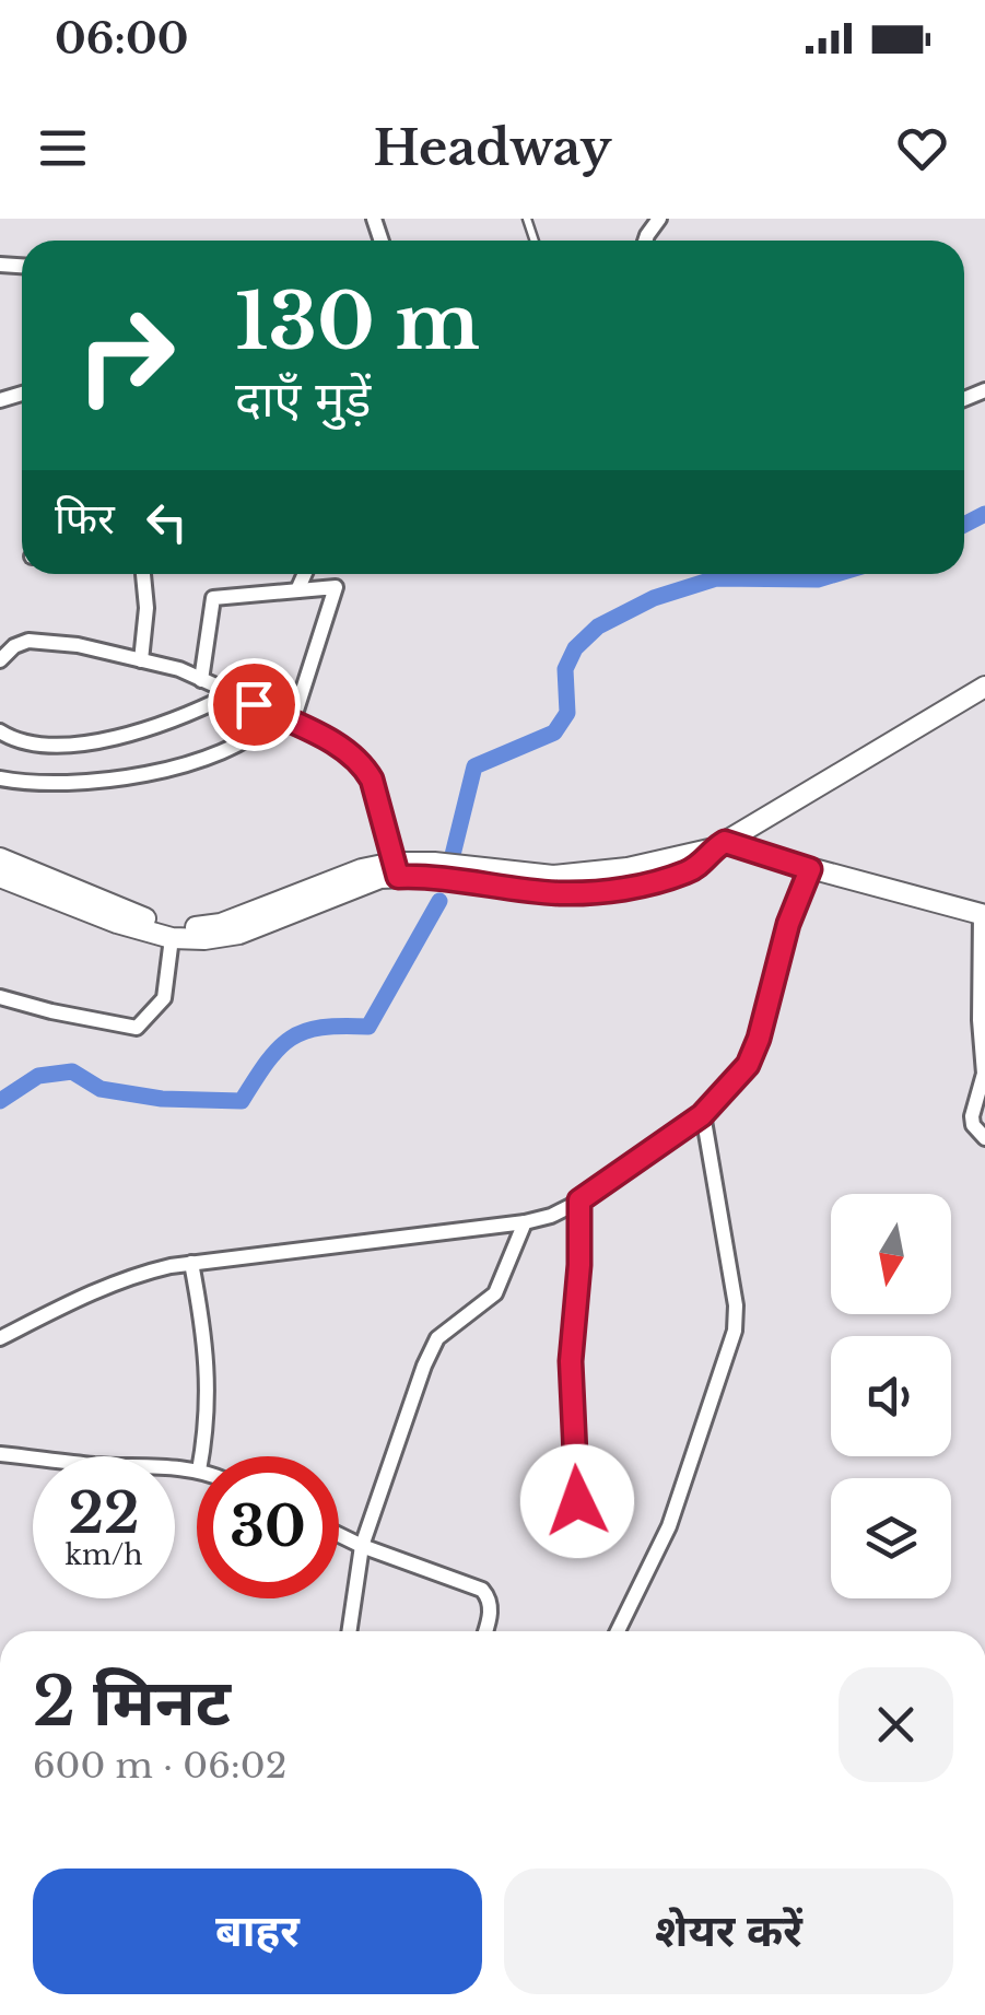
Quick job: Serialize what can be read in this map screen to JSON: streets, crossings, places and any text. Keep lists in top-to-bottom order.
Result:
{
  "north": "bottom",
  "page": {
    "status": "06:00",
    "header": "Headway",
    "turn": ["130 m", "दाएँ मुड़ें"],
    "then": "फिर",
    "speed": "22 km/h",
    "limit": "30",
    "heading": ["2 मिनट", "600 m · 06:02"],
    "buttons": ["बाहर", "शेयर करें"]
  }
}
